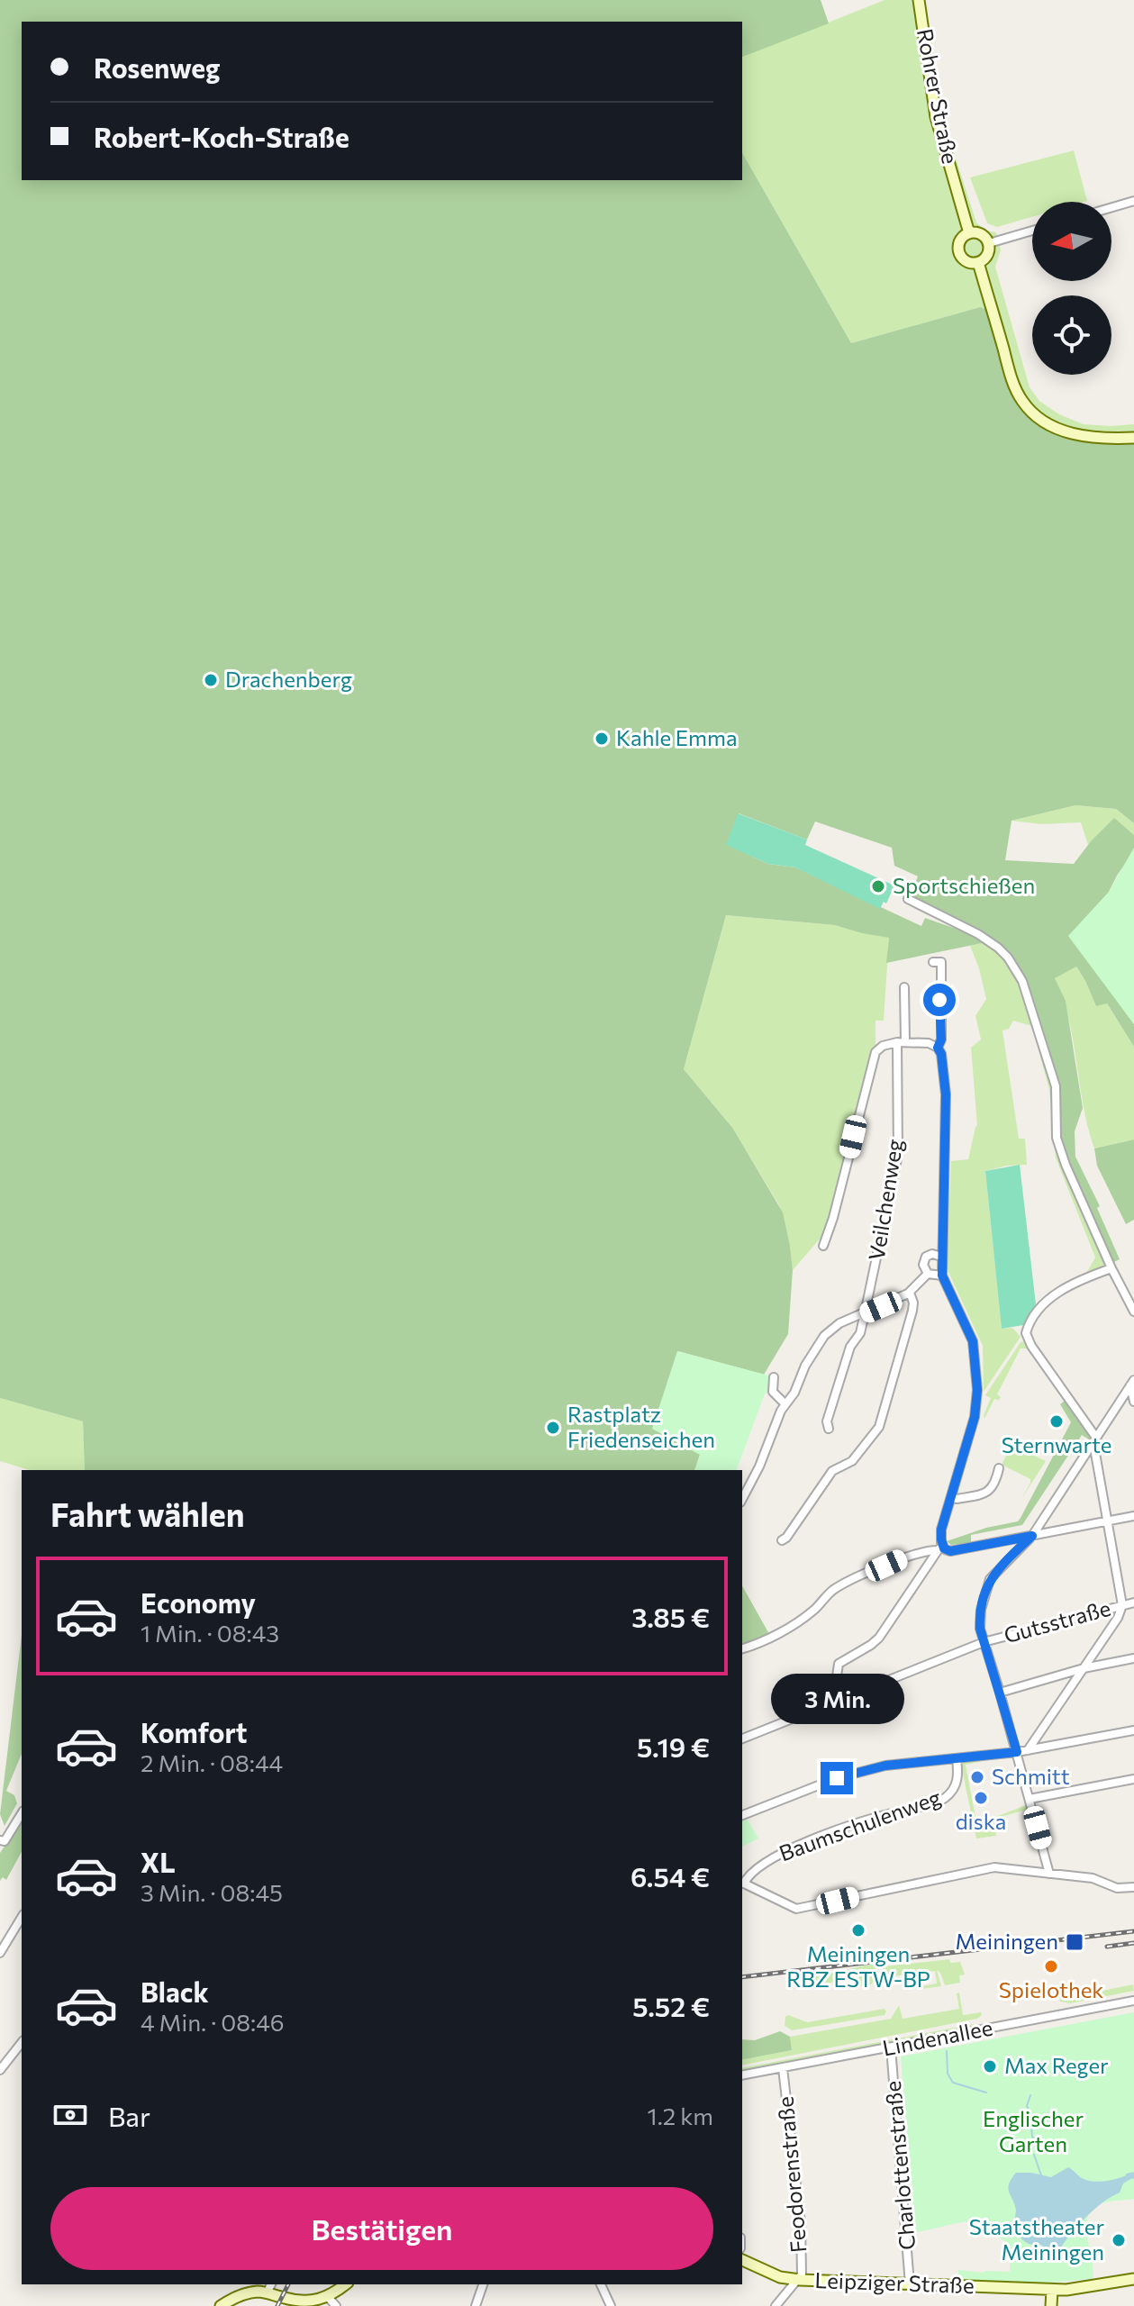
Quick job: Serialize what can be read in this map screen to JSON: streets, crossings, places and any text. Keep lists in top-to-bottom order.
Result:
{
  "streets": {
    "main road": ["Rohrer Straße", "Leipziger Straße"],
    "street": [
      "Veilchenweg",
      "Gutsstraße",
      "Baumschulenweg",
      "Lindenallee",
      "Charlottenstraße",
      "Feodorenstraße"
    ]
  },
  "crossings": [
    ["Lindenallee", "Charlottenstraße"],
    ["Lindenallee", "Feodorenstraße"],
    ["Charlottenstraße", "Leipziger Straße"],
    ["Feodorenstraße", "Leipziger Straße"]
  ],
  "parks": ["Englischer Garten"],
  "places": {
    "other": [
      "Drachenberg",
      "Kahle Emma",
      "Sportschießen",
      "Sternwarte",
      "Rastplatz Friedenseichen",
      "Schmitt",
      "diska",
      "Meiningen RBZ ESTW-BP",
      "Spielothek",
      "Max Reger",
      "Staatstheater Meiningen"
    ],
    "transit": ["Meiningen"]
  },
  "north": "left",
  "page": {
    "banner": ["Rosenweg", "Robert-Koch-Straße"],
    "heading": "Fahrt wählen",
    "list": [
      {
        "name": "Economy",
        "note": "1 Min. · 08:43",
        "value": "3.85 €"
      },
      {
        "name": "Komfort",
        "note": "2 Min. · 08:44",
        "value": "5.19 €"
      },
      {
        "name": "XL",
        "note": "3 Min. · 08:45",
        "value": "6.54 €"
      },
      {
        "name": "Black",
        "note": "4 Min. · 08:46",
        "value": "5.52 €"
      }
    ],
    "bubble": "3 Min.",
    "pay": ["Bar", "1.2 km"],
    "buttons": "Bestätigen"
  }
}
